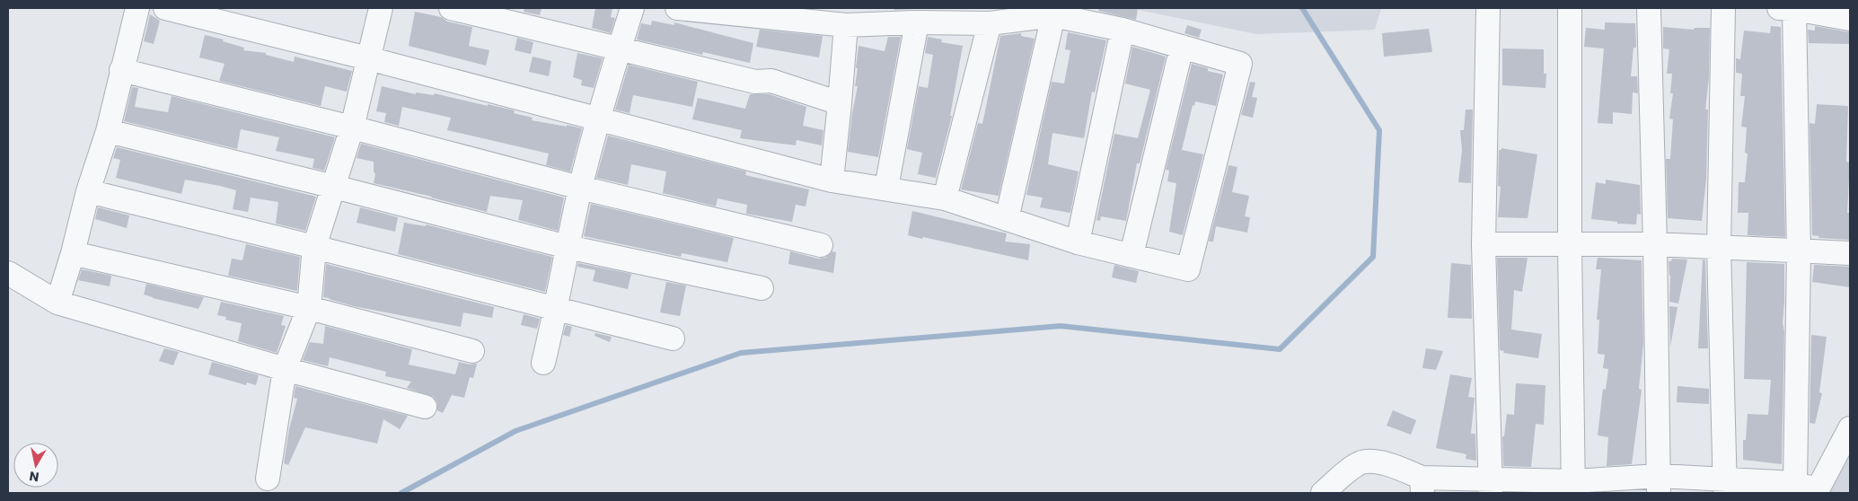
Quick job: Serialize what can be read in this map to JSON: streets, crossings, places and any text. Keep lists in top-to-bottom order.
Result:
{
  "north": "bottom"
}
